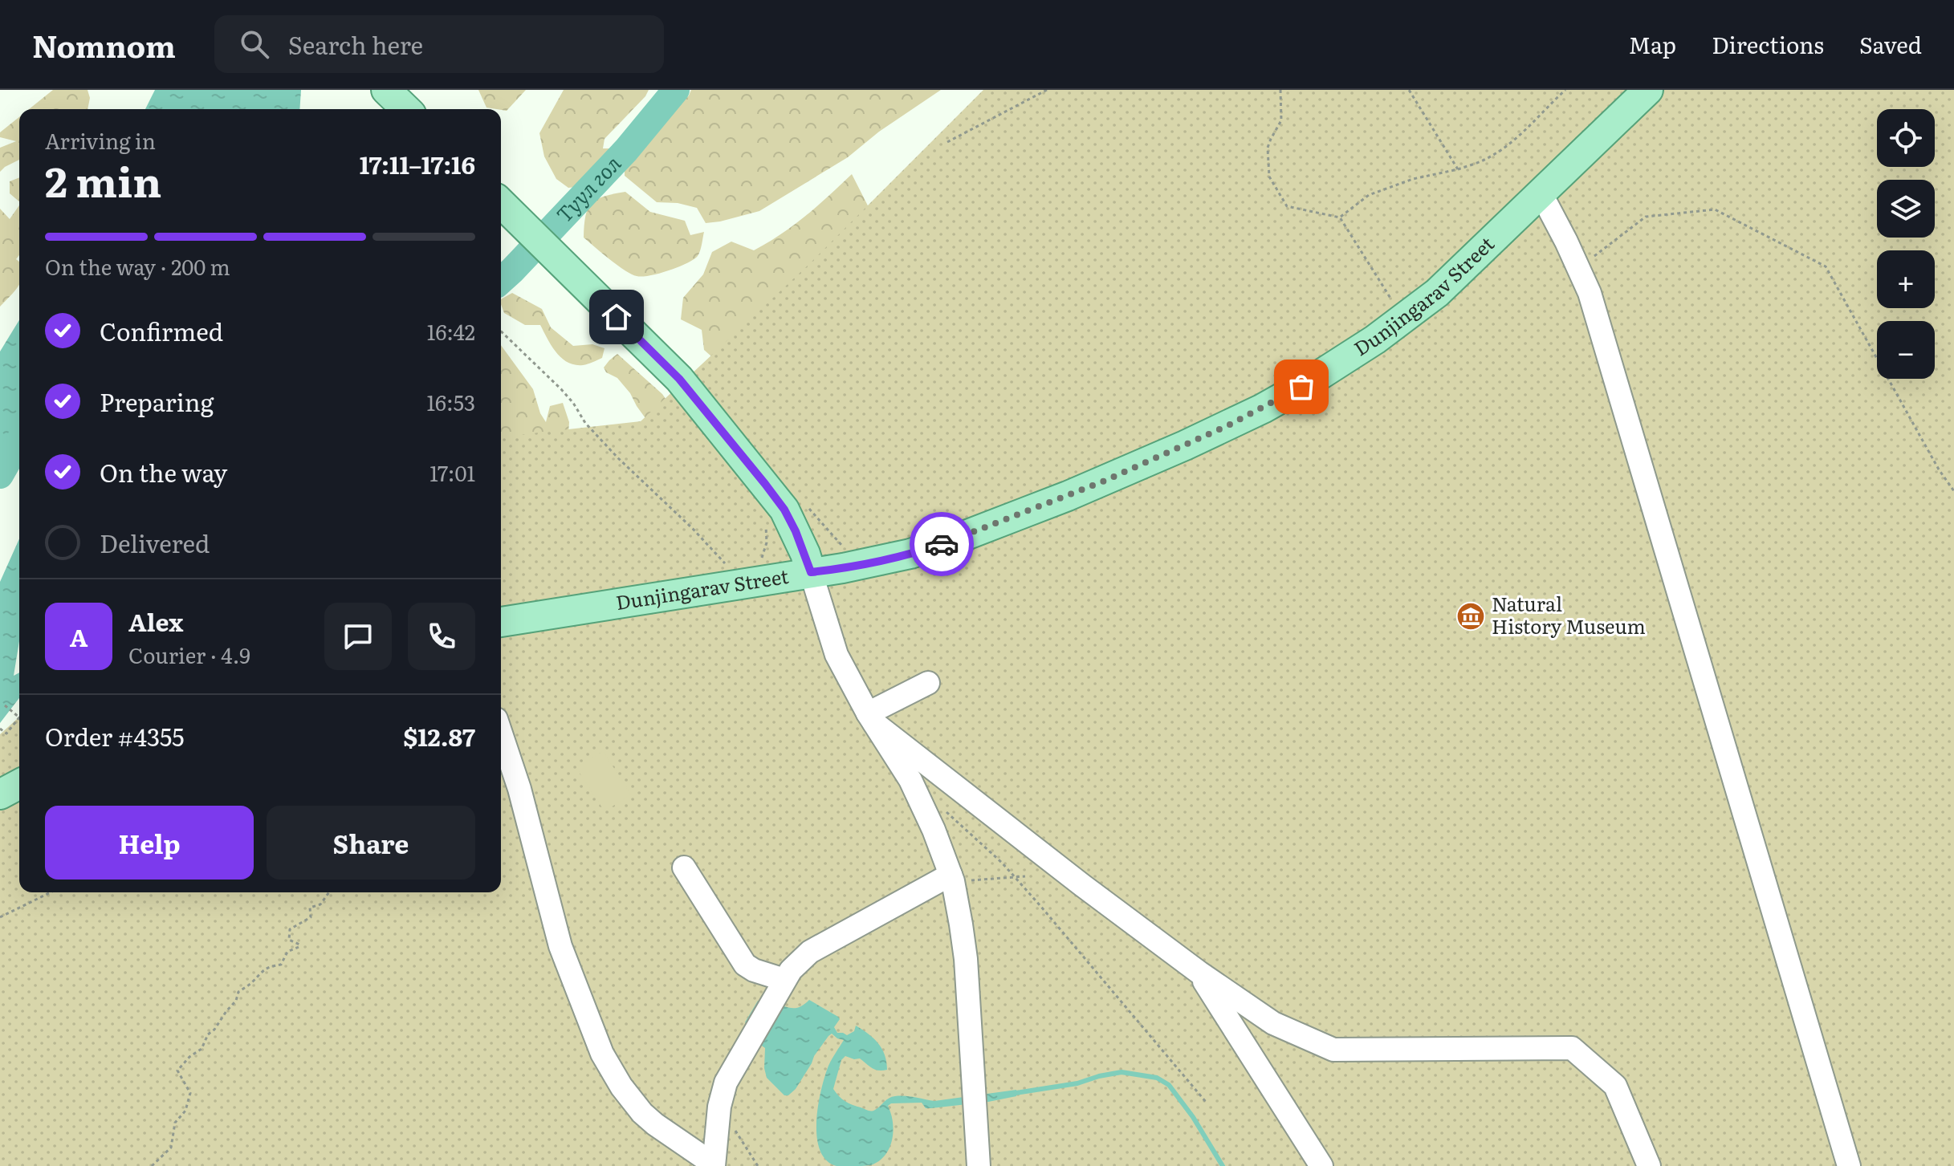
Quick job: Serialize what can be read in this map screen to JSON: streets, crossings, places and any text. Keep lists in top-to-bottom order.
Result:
{
  "streets": {
    "main road": ["Dunjingarav Street"]
  },
  "water": ["Туул гол"],
  "places": {
    "museum": ["Natural History Museum"]
  },
  "page": {
    "header": "Nomnom",
    "search": "Search here",
    "nav": ["Map", "Directions", "Saved"],
    "map_buttons": ["+", "−"],
    "heading": ["2 min", "Arriving in", "17:11–17:16"],
    "panel": [
      "Alex",
      "Courier · 4.9",
      "Order #4355",
      "$12.87"
    ],
    "bar": "On the way · 200 m",
    "list": [
      ["Confirmed", "16:42"],
      ["Preparing", "16:53"],
      ["On the way", "17:01"],
      "Delivered"
    ],
    "round": "A",
    "buttons": ["Help", "Share"]
  }
}
